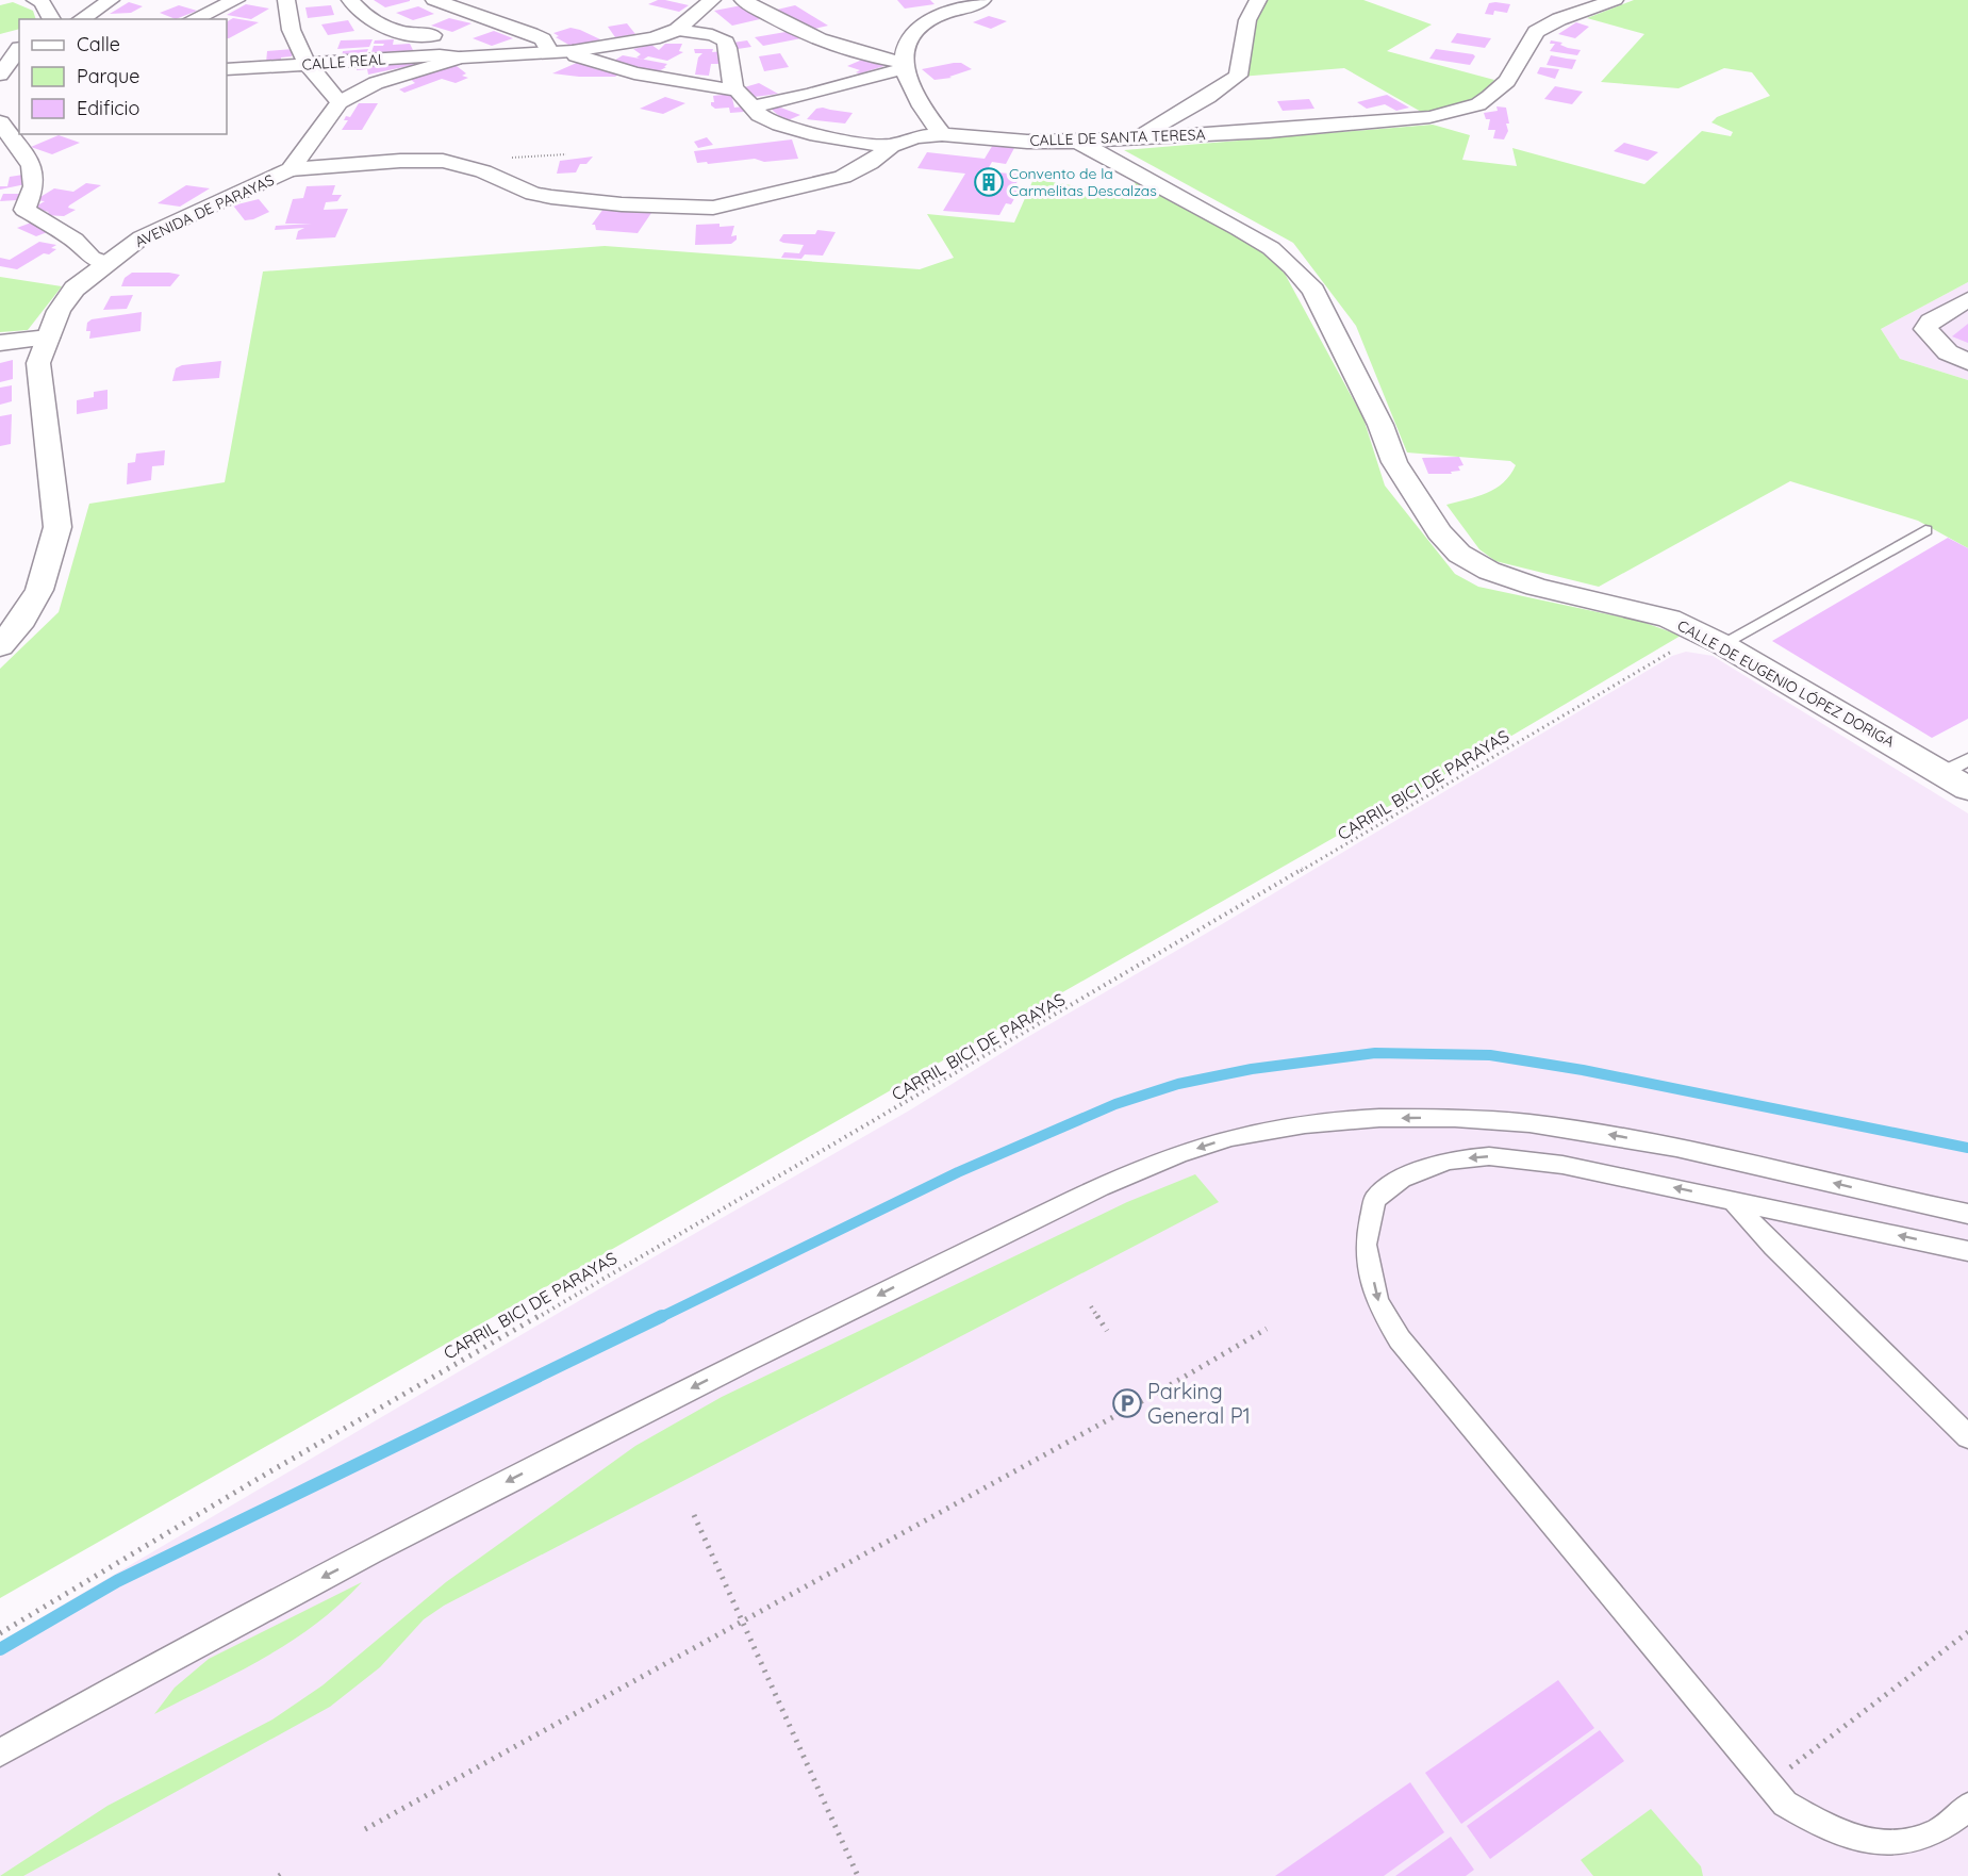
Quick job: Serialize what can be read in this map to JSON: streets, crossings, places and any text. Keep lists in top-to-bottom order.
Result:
{
  "streets": {
    "street": [
      "CALLE REAL",
      "CALLE DE SANTA TERESA",
      "AVENIDA DE PARAYAS",
      "CALLE DE EUGENIO LÓPEZ DORIGA"
    ],
    "path": ["CARRIL BICI DE PARAYAS"]
  },
  "crossings": [
    ["CALLE REAL", "AVENIDA DE PARAYAS"],
    ["CALLE DE SANTA TERESA", "AVENIDA DE PARAYAS"],
    ["CALLE DE SANTA TERESA", "CALLE DE EUGENIO LÓPEZ DORIGA"]
  ],
  "places": {
    "building": ["Convento de la Carmelitas Descalzas"],
    "parking": ["Parking General P1"]
  },
  "legend": ["Calle", "Parque", "Edificio"]
}
